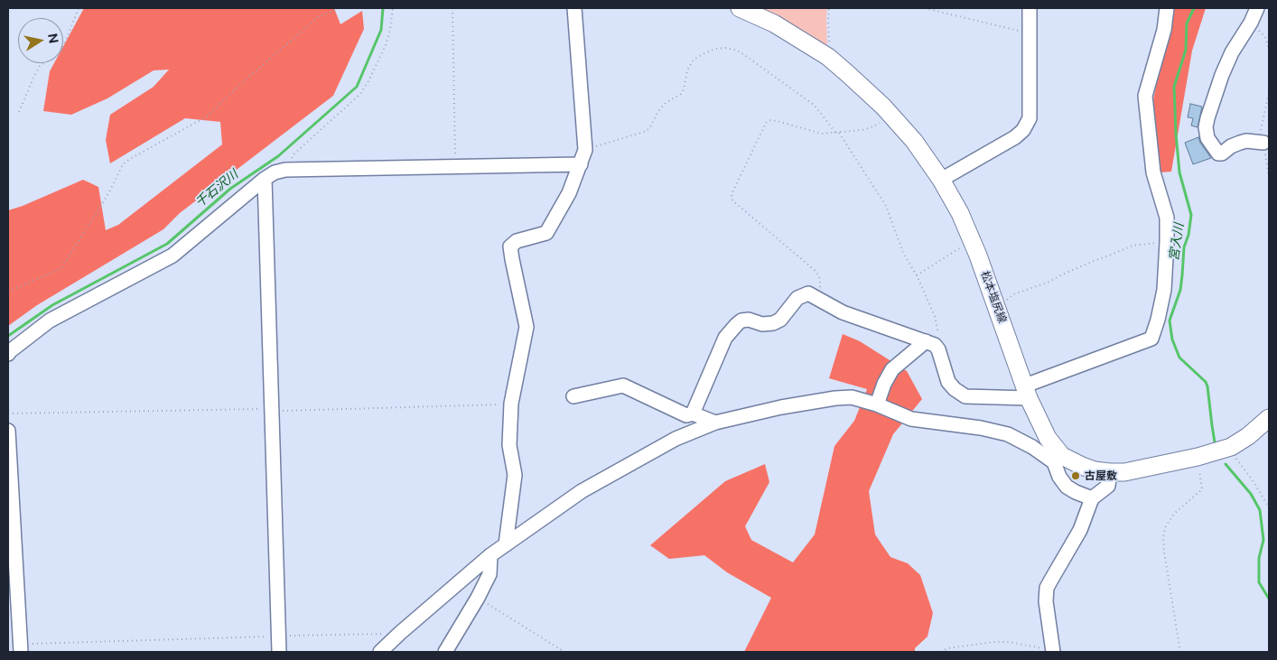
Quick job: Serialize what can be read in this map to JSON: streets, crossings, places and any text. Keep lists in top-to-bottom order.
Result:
{
  "streets": {
    "main road": ["松本塩尻線"]
  },
  "water": ["千石沢川", "宮入川"],
  "places": ["古屋敷"],
  "north": "right"
}
